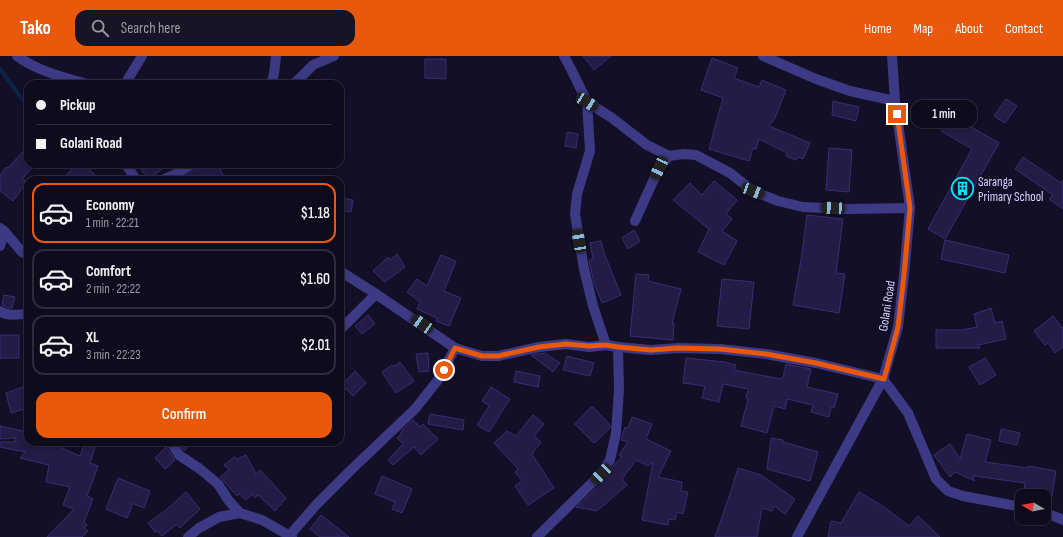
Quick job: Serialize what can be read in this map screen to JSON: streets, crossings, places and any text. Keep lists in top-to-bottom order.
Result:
{
  "streets": {
    "street": ["Golani Road"]
  },
  "places": {
    "building": ["Saranga Primary School"]
  },
  "north": "left",
  "page": {
    "header": "Tako",
    "search": "Search here",
    "nav": [
      "Home",
      "Map",
      "About",
      "Contact"
    ],
    "banner": ["Pickup", "Golani Road"],
    "bubble": "1 min",
    "list": [
      {
        "name": "Economy",
        "note": "1 min · 22:21",
        "value": "$1.18"
      },
      {
        "name": "Comfort",
        "note": "2 min · 22:22",
        "value": "$1.60"
      },
      {
        "name": "XL",
        "note": "3 min · 22:23",
        "value": "$2.01"
      }
    ],
    "buttons": "Confirm"
  }
}
